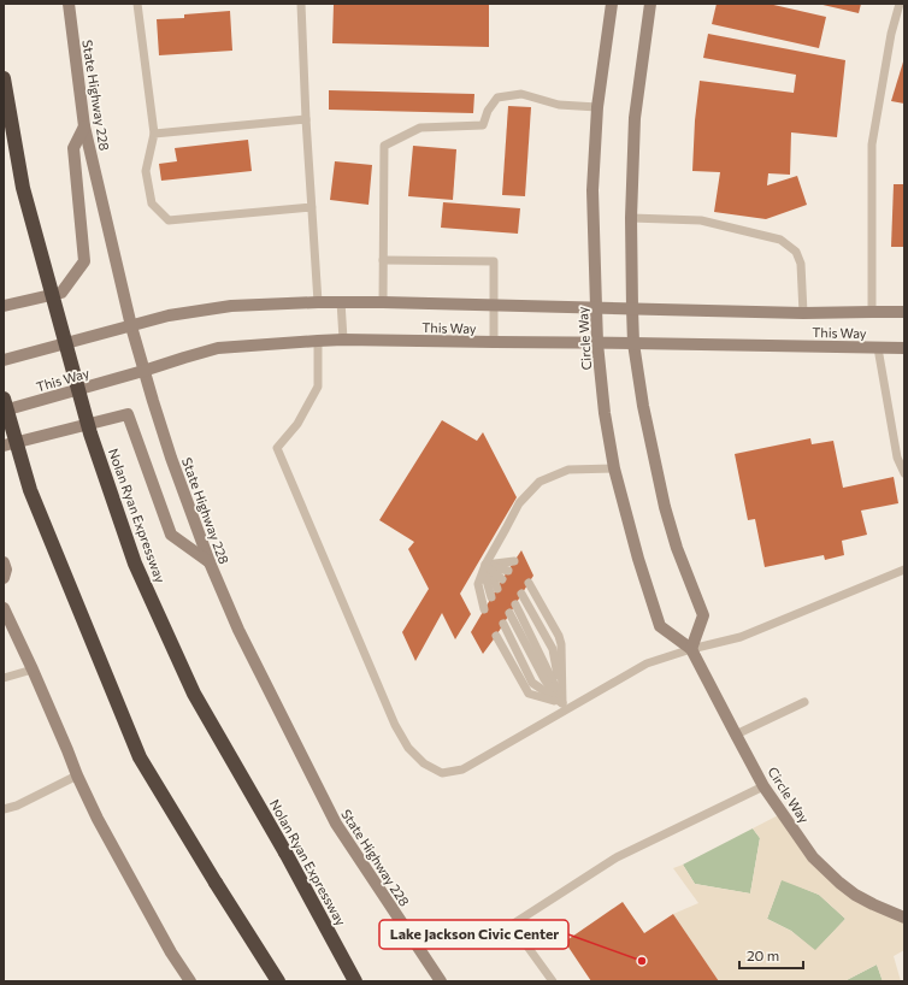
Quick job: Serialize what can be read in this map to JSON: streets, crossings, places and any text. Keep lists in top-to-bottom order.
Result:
{
  "streets": {
    "highway": ["Nolan Ryan Expressway"],
    "street": ["State Highway 228", "This Way", "Circle Way"]
  },
  "crossings": [
    ["State Highway 228", "This Way"],
    ["This Way", "Circle Way"]
  ],
  "places": ["Lake Jackson Civic Center"],
  "scale_bar": "20 m"
}
